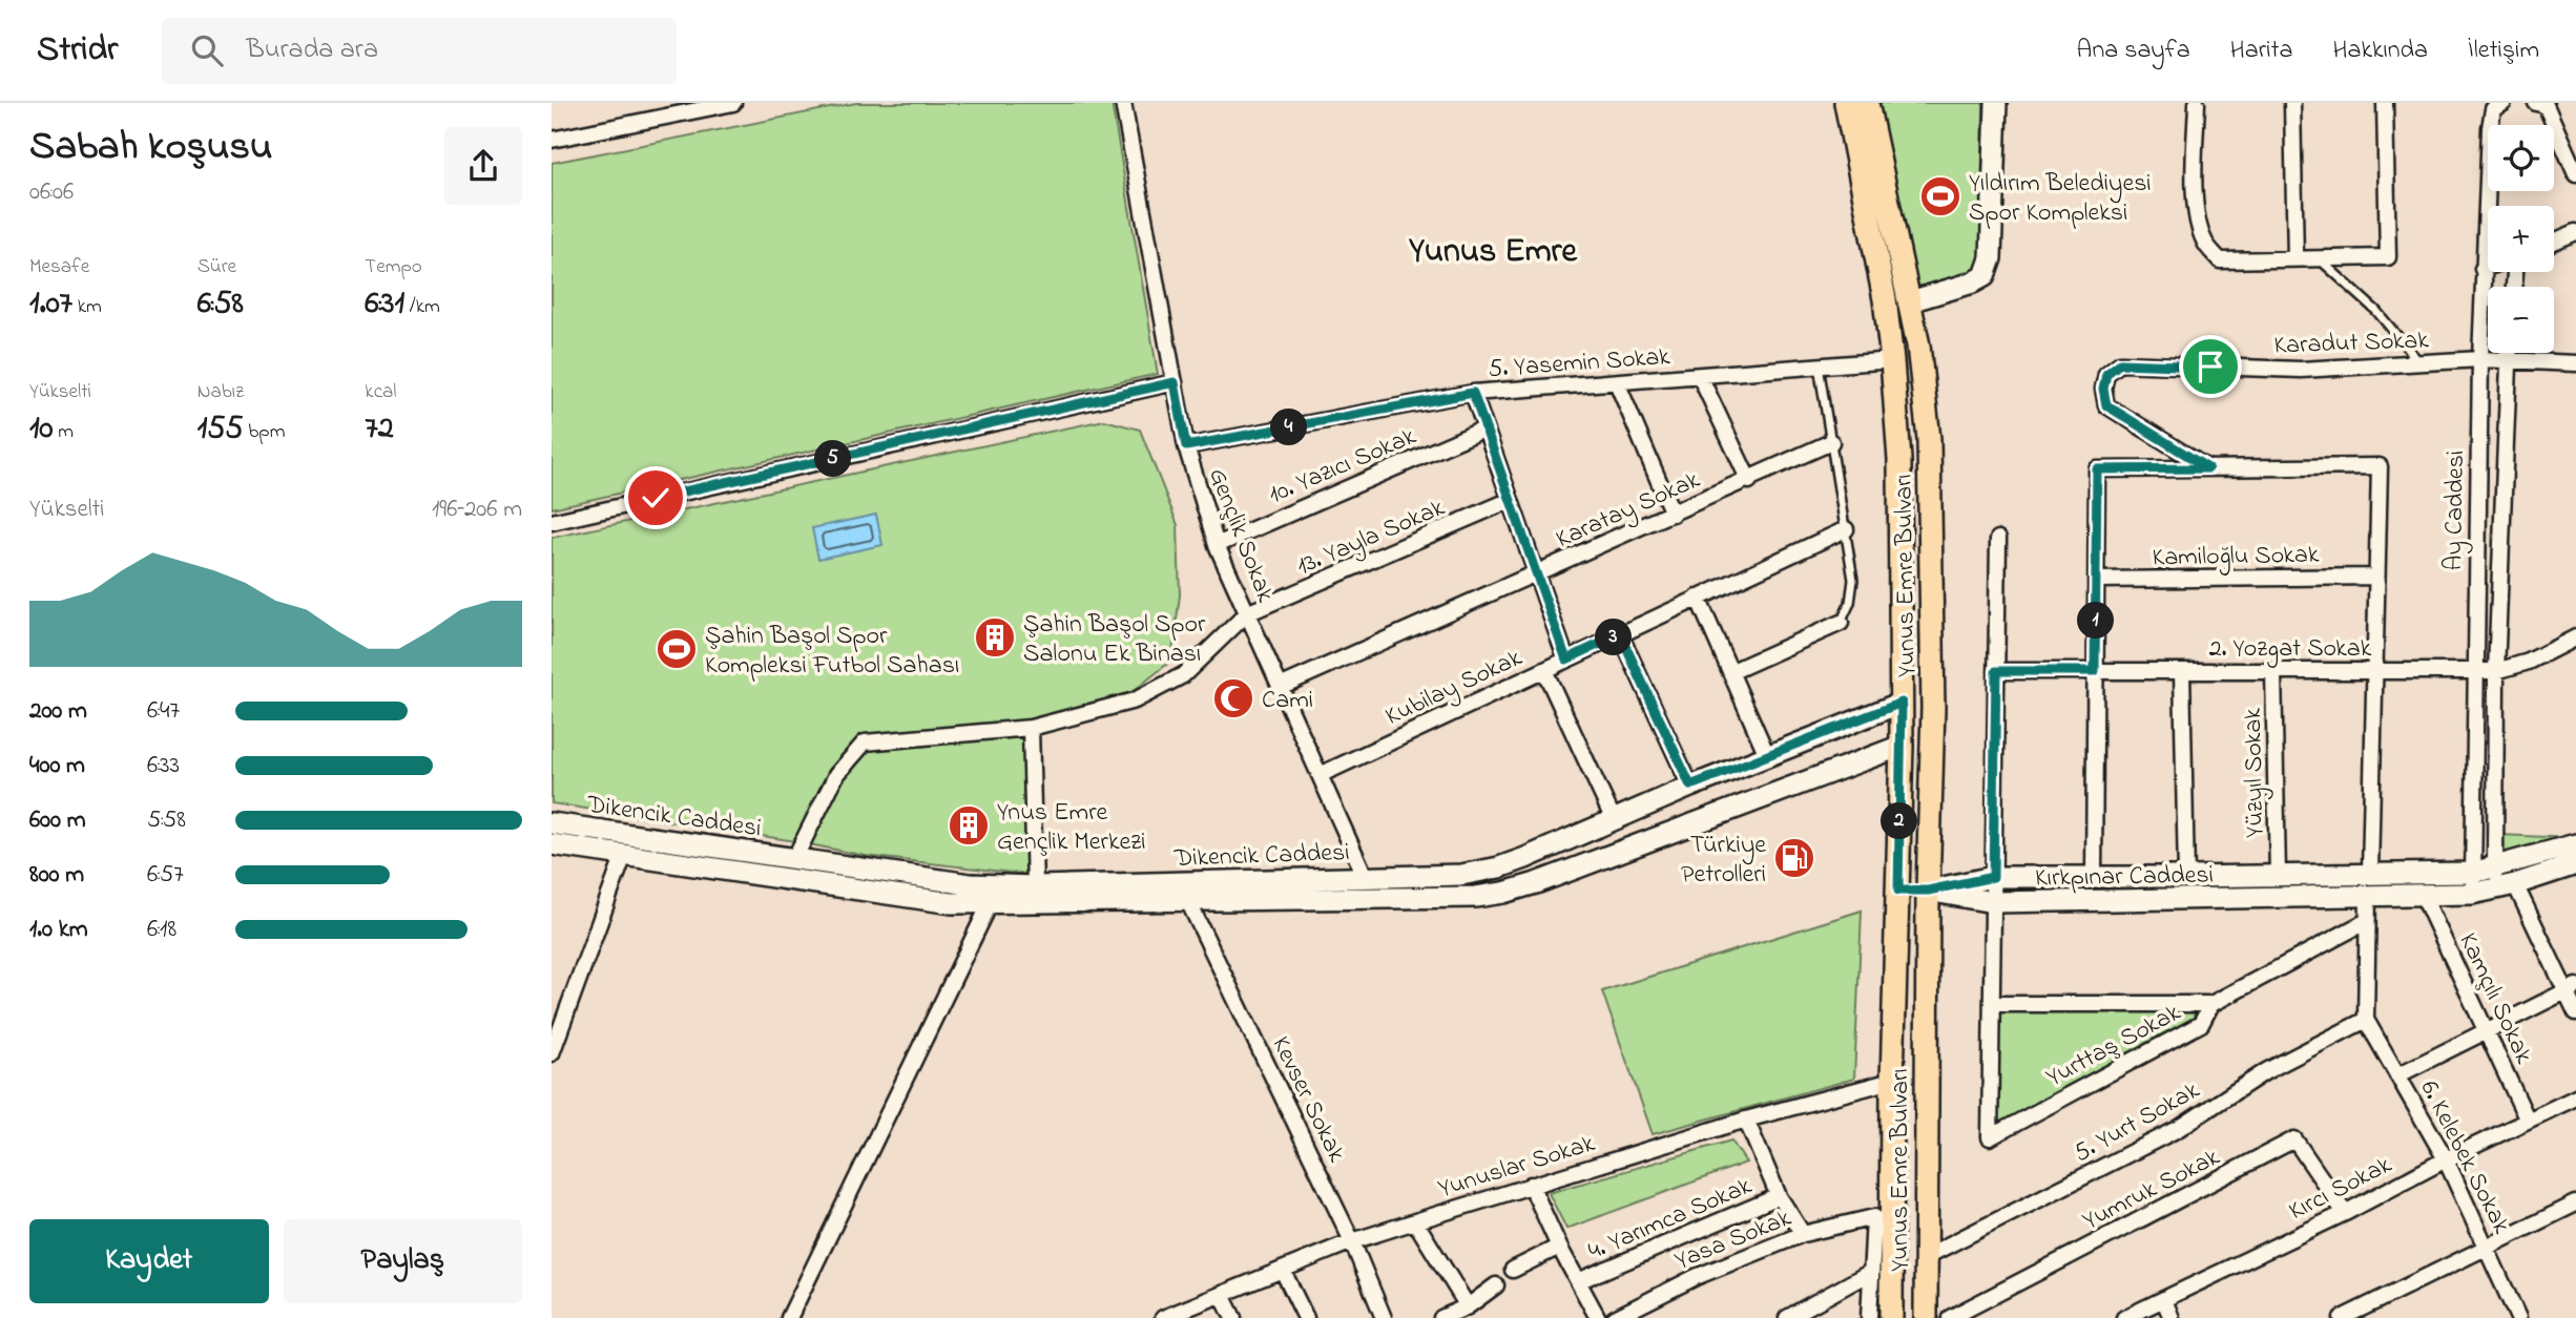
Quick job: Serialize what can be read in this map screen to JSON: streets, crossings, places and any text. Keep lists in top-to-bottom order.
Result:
{
  "streets": {
    "main road": ["Yunus Emre Bulvarı", "Dikencik Caddesi", "Kırkpınar Caddesi"],
    "street": [
      "Karadut Sokak",
      "5. Yasemin Sokak",
      "10. Yazıcı Sokak",
      "Karatay Sokak",
      "Ay Caddesi",
      "Gençlik Sokak",
      "13. Yayla Sokak",
      "Kamiloğlu Sokak",
      "2. Yozgat Sokak",
      "Kubilay Sokak",
      "Yüzyıl Sokak",
      "Kamçılı Sokak",
      "Yurttaş Sokak",
      "Kevser Sokak",
      "5. Yurt Sokak",
      "6. Kelebek Sokak",
      "Yunuslar Sokak",
      "Kırcı Sokak",
      "Yumruk Sokak",
      "4. Yarımca Sokak",
      "Yasa Sokak"
    ]
  },
  "crossings": [
    ["Karadut Sokak", "Ay Caddesi"],
    ["5. Yasemin Sokak", "Gençlik Sokak"],
    ["5. Yasemin Sokak", "Yunus Emre Bulvarı"],
    ["10. Yazıcı Sokak", "Gençlik Sokak"],
    ["Karatay Sokak", "Gençlik Sokak"],
    ["Ay Caddesi", "2. Yozgat Sokak"],
    ["Ay Caddesi", "Kırkpınar Caddesi"],
    ["Gençlik Sokak", "13. Yayla Sokak"],
    ["Gençlik Sokak", "Kubilay Sokak"],
    ["Gençlik Sokak", "Dikencik Caddesi"],
    ["Yunus Emre Bulvarı", "Dikencik Caddesi"],
    ["Yunus Emre Bulvarı", "Kırkpınar Caddesi"],
    ["Yunus Emre Bulvarı", "5. Yurt Sokak"],
    ["Yunus Emre Bulvarı", "Yunuslar Sokak"],
    ["2. Yozgat Sokak", "Yüzyıl Sokak"],
    ["Yüzyıl Sokak", "Kırkpınar Caddesi"],
    ["Dikencik Caddesi", "Kevser Sokak"],
    ["Kırkpınar Caddesi", "Kamçılı Sokak"],
    ["Kamçılı Sokak", "Kırcı Sokak"],
    ["Kevser Sokak", "Yunuslar Sokak"],
    ["5. Yurt Sokak", "6. Kelebek Sokak"],
    ["6. Kelebek Sokak", "Kırcı Sokak"],
    ["Kırcı Sokak", "Yumruk Sokak"]
  ],
  "districts": ["Yunus Emre"],
  "places": {
    "sports": ["Yıldırım Belediyesi Spor Kompleksi", "Şahin Başol Spor Kompleksi Futbol Sahası"],
    "building": ["Şahin Başol Spor Salonu Ek Binası", "Ynus Emre Gençlik Merkezi"],
    "mosque": ["Cami"],
    "fuel station": ["Türkiye Petrolleri"]
  },
  "page": {
    "header": "Stridr",
    "search": "Burada ara",
    "nav": [
      "Ana sayfa",
      "Harita",
      "Hakkında",
      "İletişim"
    ],
    "heading": ["Sabah koşusu", "06:06"],
    "map_buttons": ["+", "−"],
    "stats": [
      ["Mesafe", "1.07 km"],
      ["Süre", "6:58"],
      ["Tempo", "6:31 /km"],
      ["Yükselti", "10 m"],
      ["Nabız", "155 bpm"],
      ["kcal", "72"]
    ],
    "pins": [
      "4",
      "5",
      "1",
      "3",
      "2"
    ],
    "chart": ["Yükselti", "196–206 m"],
    "list": [
      {
        "name": "200 m",
        "note": "6:47"
      },
      {
        "name": "400 m",
        "note": "6:33"
      },
      {
        "name": "600 m",
        "note": "5:58"
      },
      {
        "name": "800 m",
        "note": "6:57"
      },
      {
        "name": "1.0 km",
        "note": "6:18"
      }
    ],
    "buttons": ["Kaydet", "Paylaş"]
  }
}
